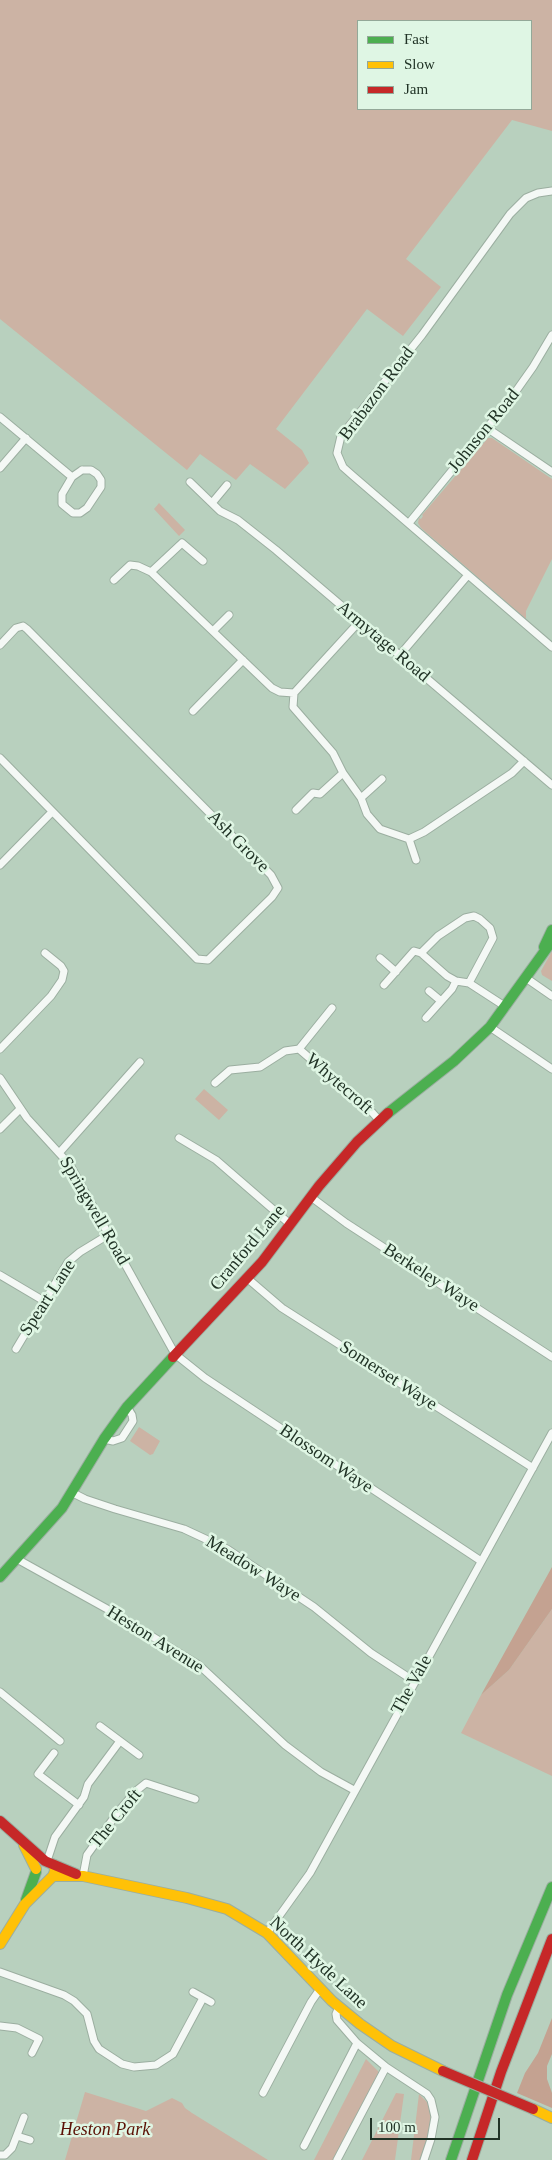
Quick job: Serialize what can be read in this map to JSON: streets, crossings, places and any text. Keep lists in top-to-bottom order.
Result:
{
  "streets": {
    "main road": ["Cranford Lane", "North Hyde Lane"],
    "street": [
      "Brabazon Road",
      "Johnson Road",
      "Armytage Road",
      "Ash Grove",
      "Whytecroft",
      "Springwell Road",
      "Berkeley Waye",
      "Speart Lane",
      "Somerset Waye",
      "Blossom Waye",
      "Meadow Waye",
      "Heston Avenue",
      "The Vale",
      "The Croft"
    ]
  },
  "crossings": [
    ["Brabazon Road", "Johnson Road"],
    ["Whytecroft", "Cranford Lane"],
    ["Springwell Road", "Cranford Lane"],
    ["Springwell Road", "Speart Lane"],
    ["Springwell Road", "Blossom Waye"],
    ["Cranford Lane", "Berkeley Waye"],
    ["Cranford Lane", "Somerset Waye"],
    ["Cranford Lane", "Blossom Waye"],
    ["Cranford Lane", "Meadow Waye"],
    ["Cranford Lane", "Heston Avenue"],
    ["Somerset Waye", "The Vale"],
    ["Blossom Waye", "The Vale"],
    ["Meadow Waye", "The Vale"],
    ["Heston Avenue", "The Vale"],
    ["The Vale", "North Hyde Lane"],
    ["The Croft", "North Hyde Lane"]
  ],
  "parks": ["Heston Park"],
  "legend": ["Fast", "Slow", "Jam"],
  "scale_bar": "100 m"
}
